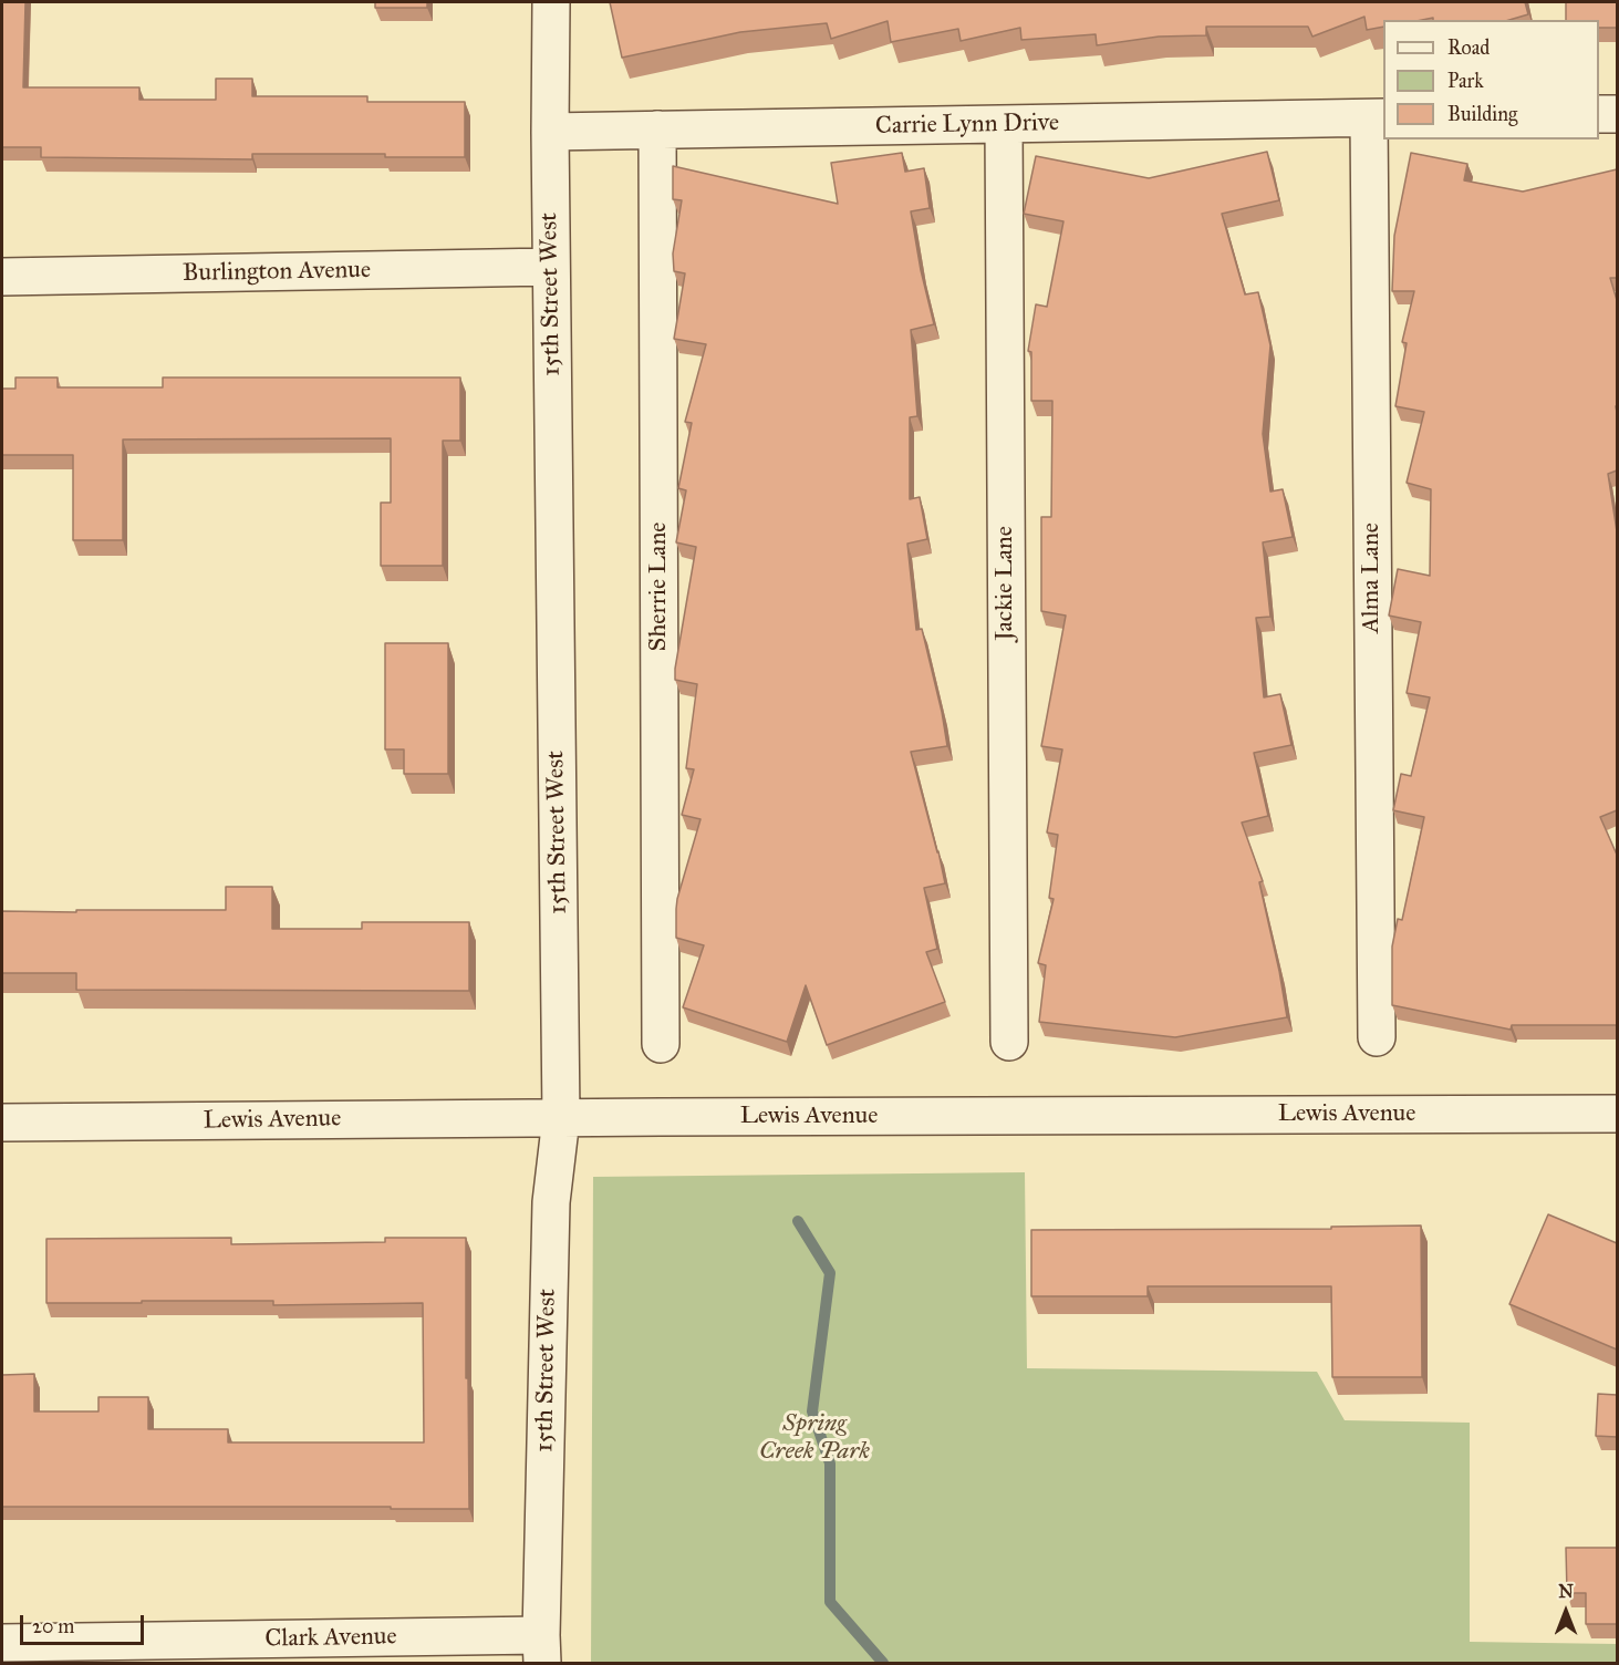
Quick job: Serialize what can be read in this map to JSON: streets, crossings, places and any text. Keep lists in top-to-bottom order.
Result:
{
  "streets": {
    "street": [
      "Carrie Lynn Drive",
      "Burlington Avenue",
      "15th Street West",
      "Alma Lane",
      "Jackie Lane",
      "Sherrie Lane",
      "Lewis Avenue",
      "Clark Avenue"
    ]
  },
  "crossings": [
    ["Carrie Lynn Drive", "15th Street West"],
    ["Carrie Lynn Drive", "Alma Lane"],
    ["Carrie Lynn Drive", "Jackie Lane"],
    ["Carrie Lynn Drive", "Sherrie Lane"],
    ["Burlington Avenue", "15th Street West"],
    ["15th Street West", "Lewis Avenue"],
    ["15th Street West", "Clark Avenue"]
  ],
  "parks": ["Spring Creek Park"],
  "legend": ["Road", "Park", "Building"],
  "scale_bar": "20 m",
  "north": "top"
}
